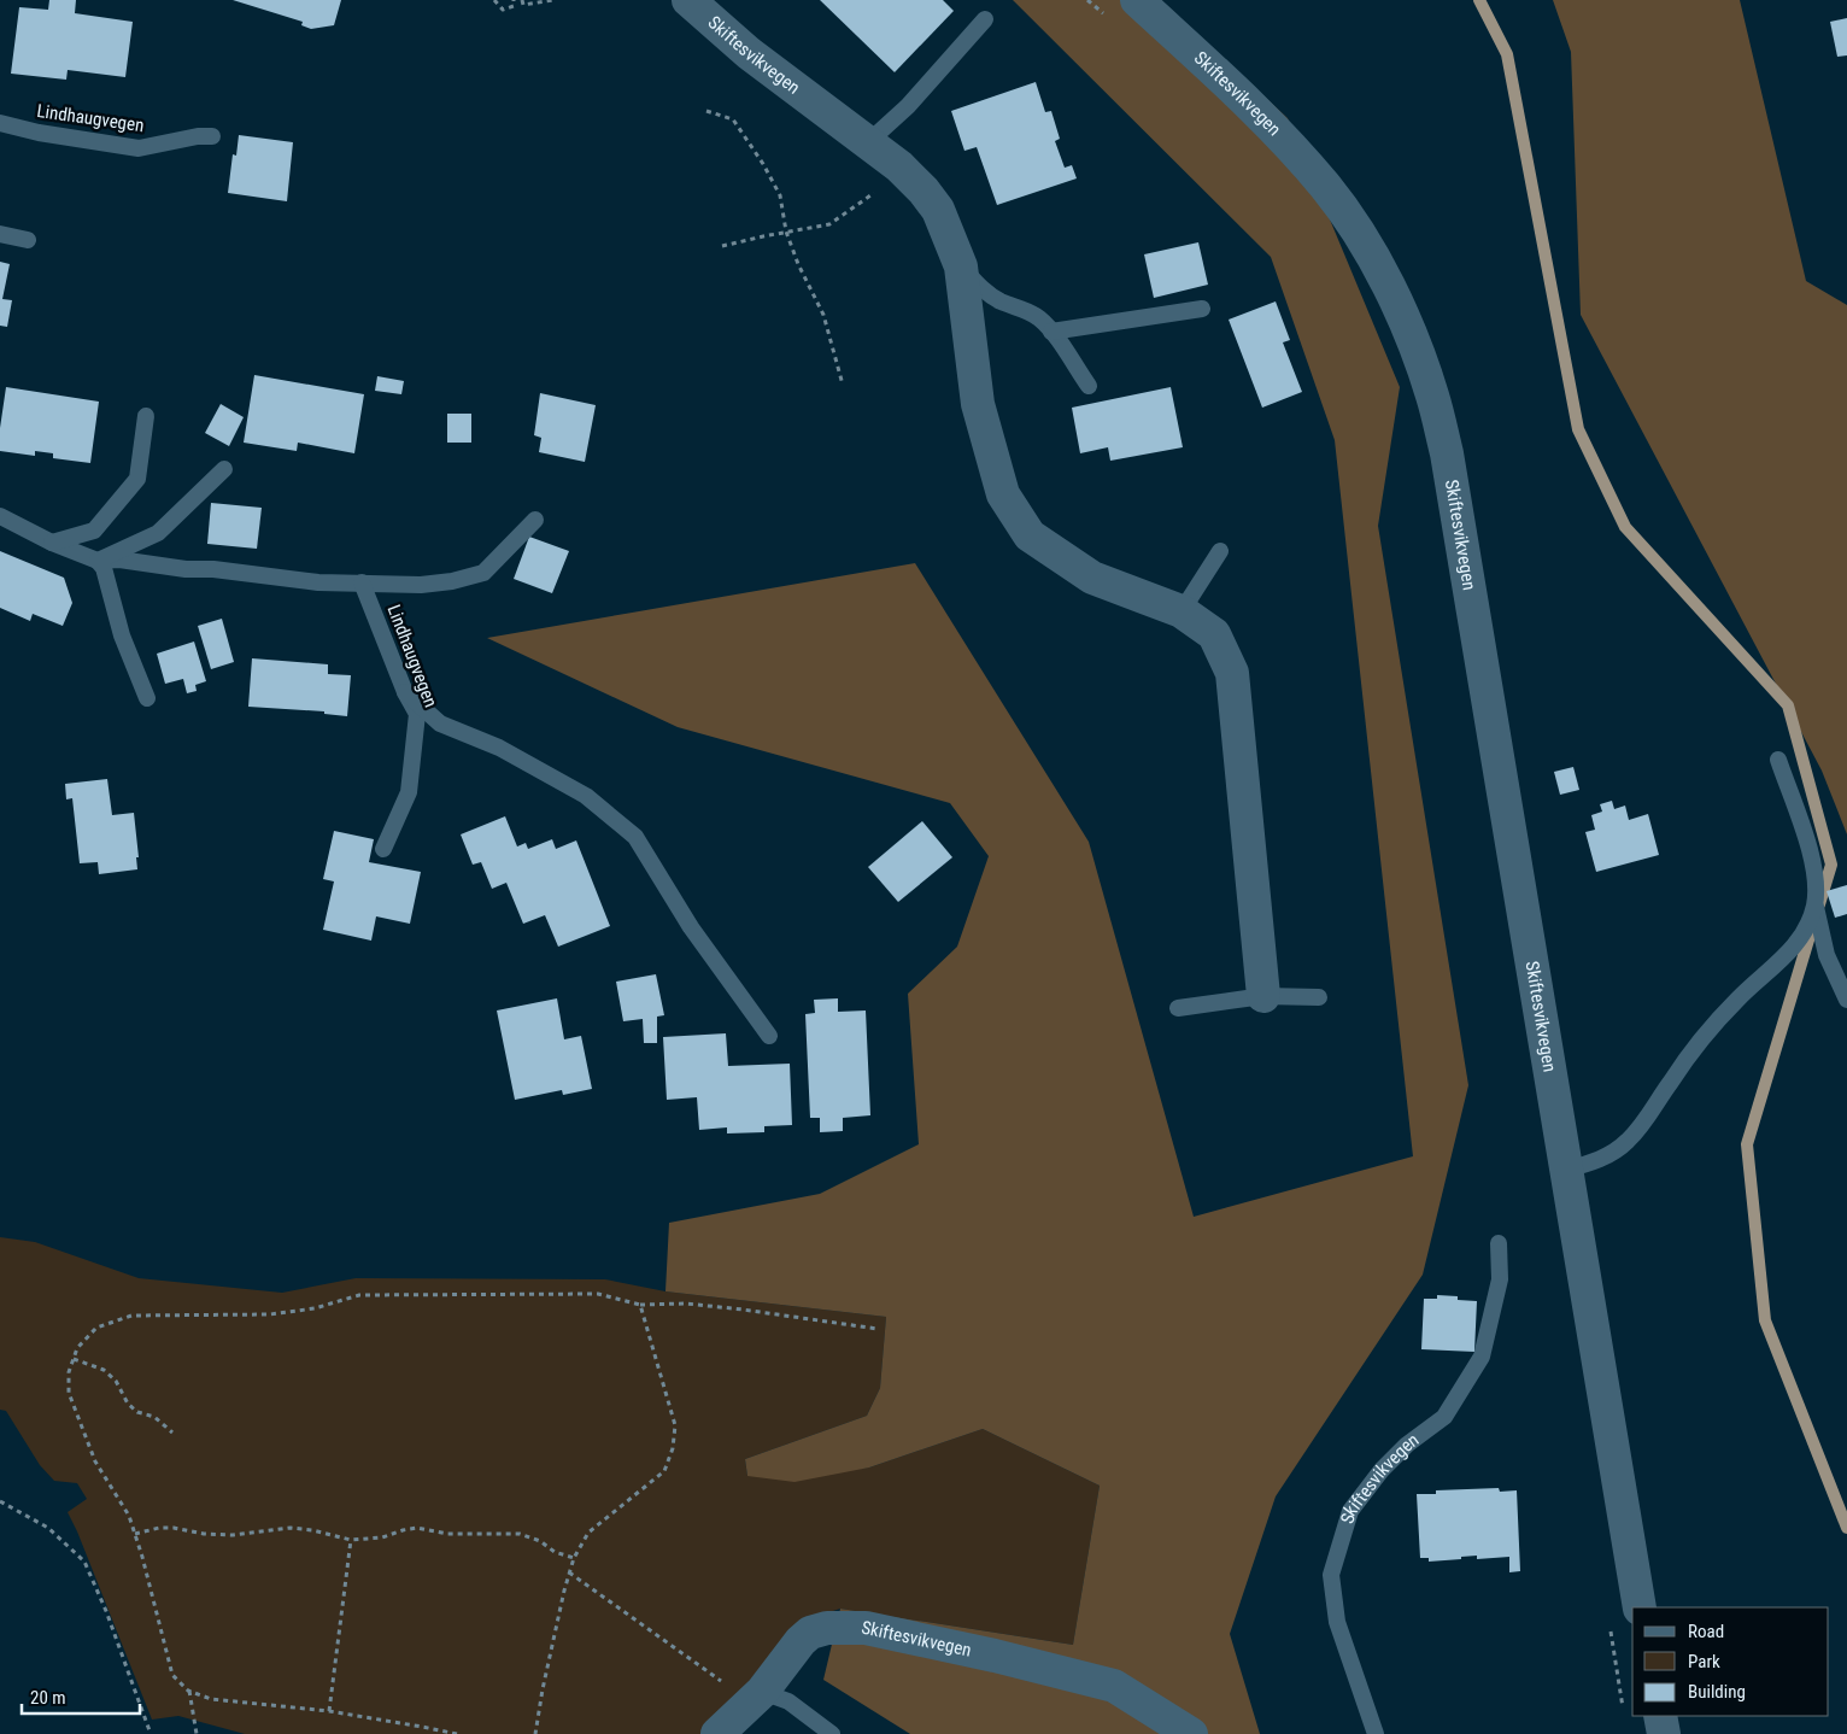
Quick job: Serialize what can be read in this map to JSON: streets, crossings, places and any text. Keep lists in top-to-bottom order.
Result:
{
  "streets": {
    "street": ["Skiftesvikvegen"],
    "lane": ["Lindhaugvegen"]
  },
  "legend": ["Road", "Park", "Building"],
  "scale_bar": "20 m"
}
